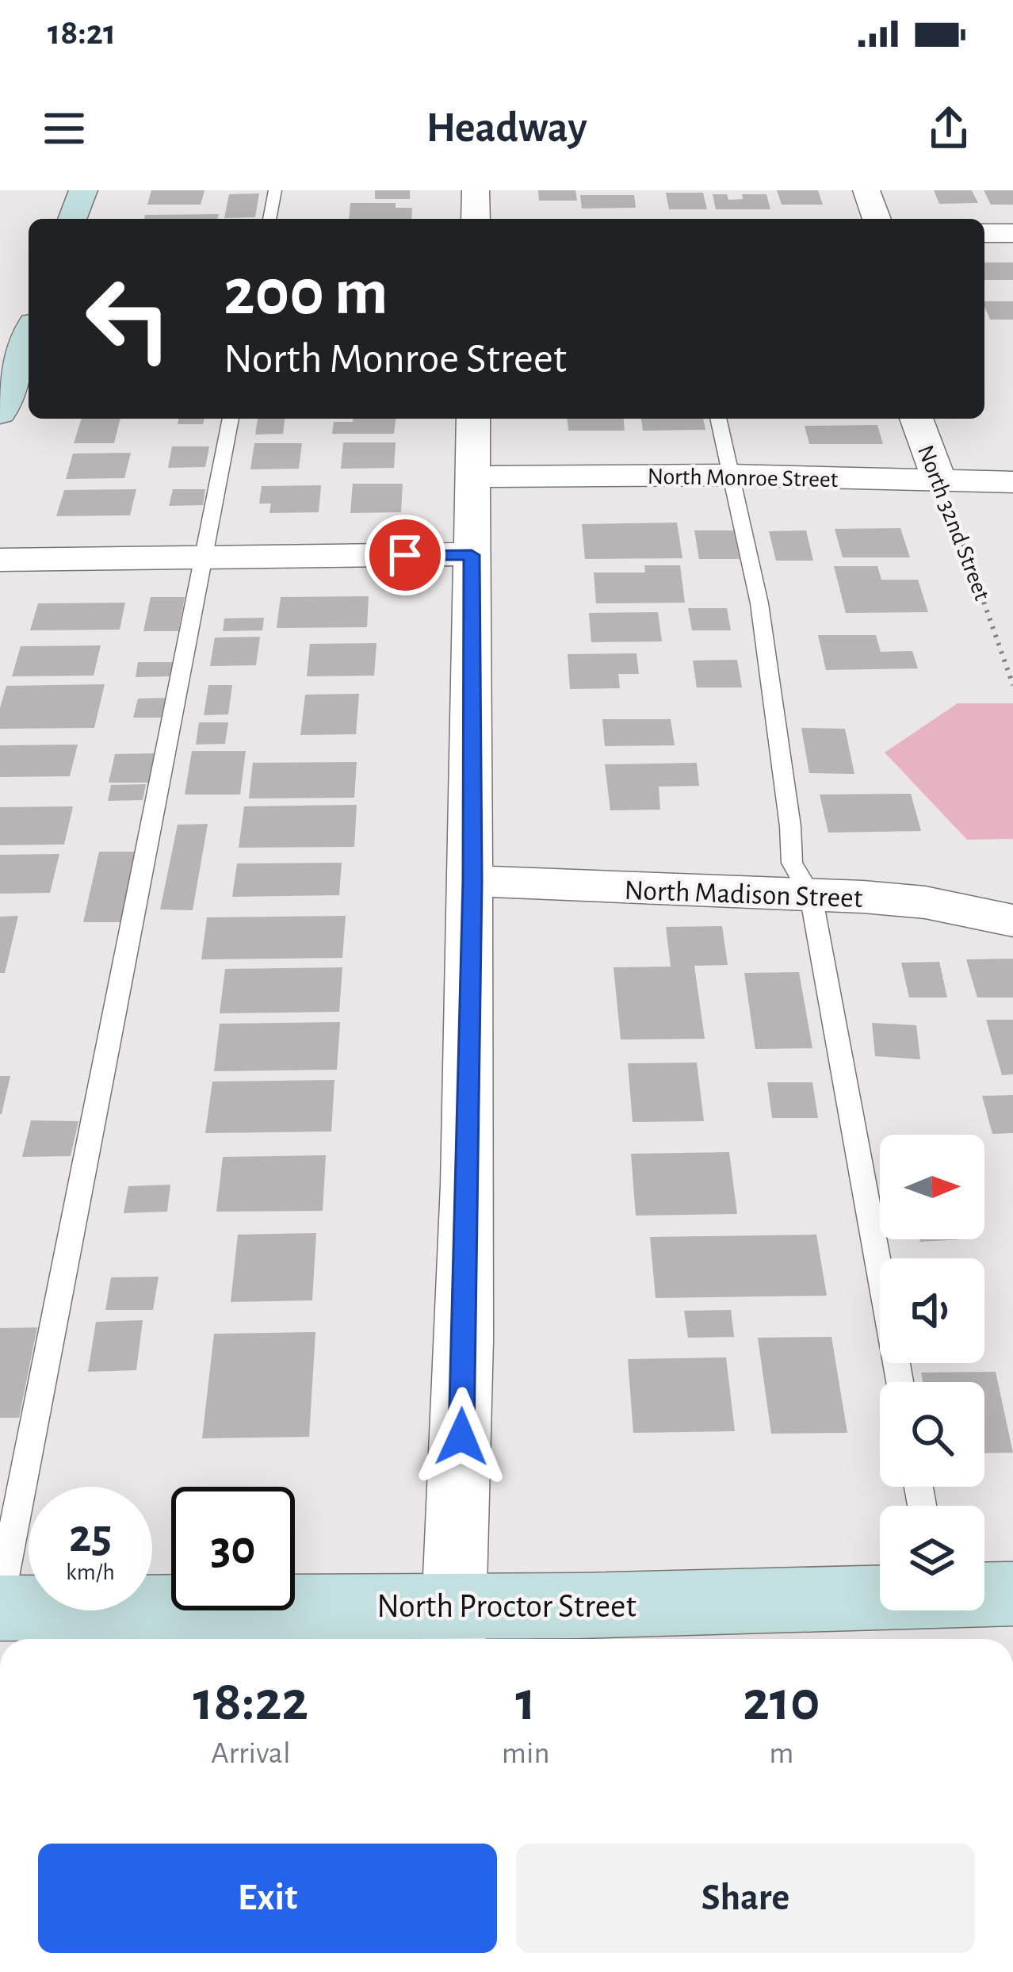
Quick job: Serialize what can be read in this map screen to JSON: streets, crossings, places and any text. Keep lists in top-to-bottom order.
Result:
{
  "streets": {
    "street": [
      "North Monroe Street",
      "North 32nd Street",
      "North Madison Street",
      "North Proctor Street"
    ]
  },
  "crossings": [
    ["North Monroe Street", "North 32nd Street"]
  ],
  "north": "right",
  "page": {
    "status": "18:21",
    "header": "Headway",
    "turn": ["200 m", "North Monroe Street"],
    "speed": "25 km/h",
    "limit": "30",
    "eta": [
      "18:22",
      "Arrival",
      "1",
      "min",
      "210",
      "m"
    ],
    "buttons": ["Exit", "Share"]
  }
}
